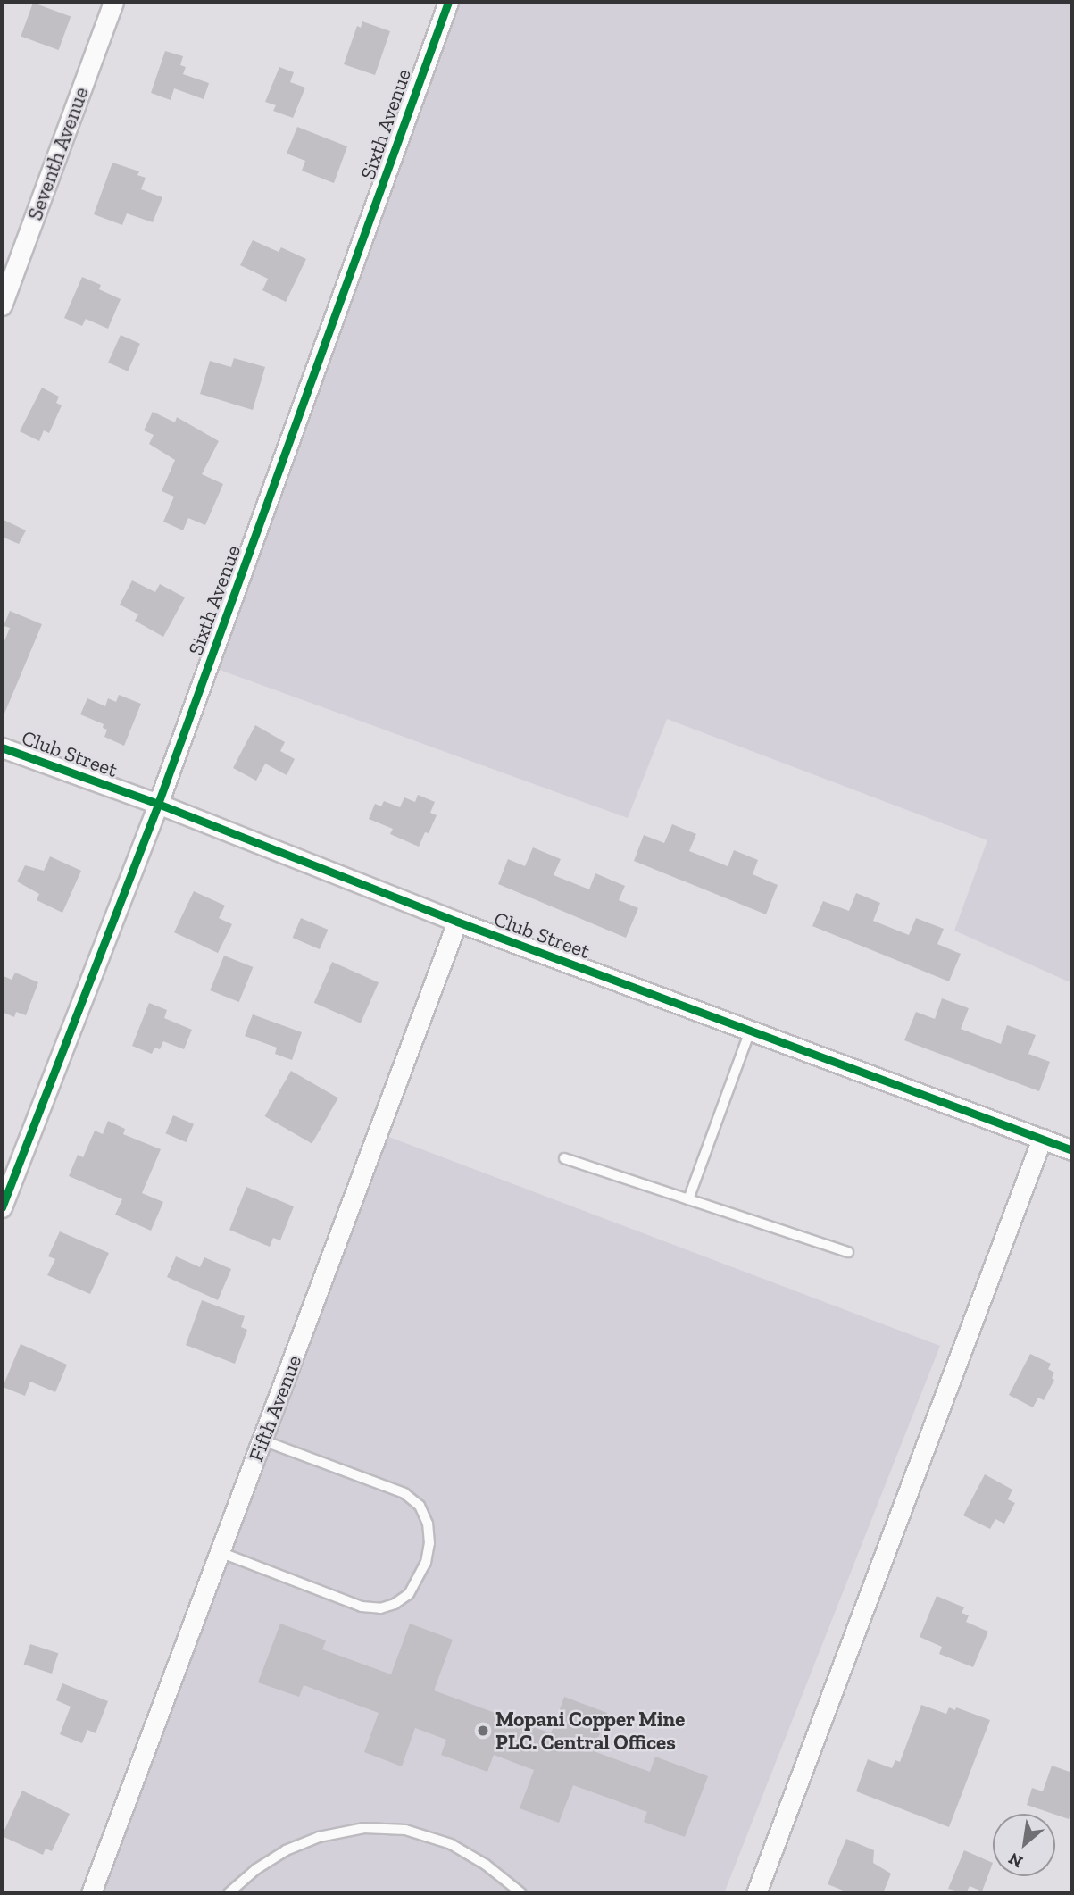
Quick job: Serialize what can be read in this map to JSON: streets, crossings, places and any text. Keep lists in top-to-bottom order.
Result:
{
  "streets": {
    "street": [
      "Sixth Avenue",
      "Seventh Avenue",
      "Club Street",
      "Fifth Avenue"
    ]
  },
  "crossings": [
    ["Sixth Avenue", "Club Street"],
    ["Club Street", "Fifth Avenue"]
  ],
  "places": ["Mopani Copper Mine PLC. Central Offices"],
  "north": "bottom left"
}
